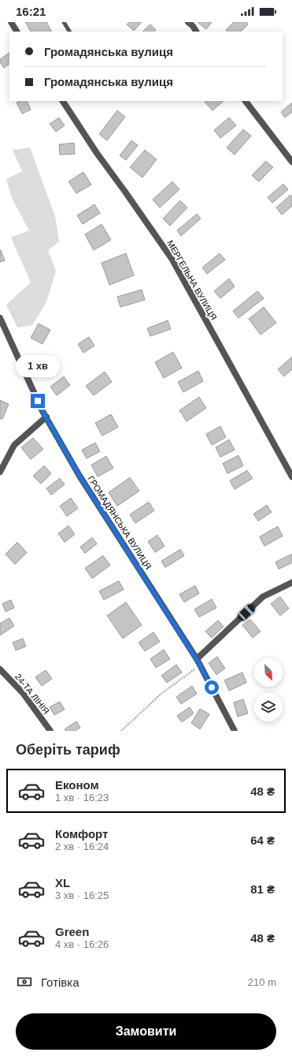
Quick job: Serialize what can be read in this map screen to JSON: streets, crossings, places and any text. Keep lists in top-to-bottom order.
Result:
{
  "streets": {
    "street": ["МЕРГЕЛЬНА ВУЛИЦЯ", "ГРОМАДЯНСЬКА ВУЛИЦЯ", "24-ТА ЛІНІЯ"]
  },
  "north": "bottom right",
  "page": {
    "status": "16:21",
    "banner": ["Громадянська вулиця", "Громадянська вулиця"],
    "bubble": "1 хв",
    "heading": "Оберіть тариф",
    "list": [
      {
        "name": "Економ",
        "note": "1 хв · 16:23",
        "value": "48 ₴"
      },
      {
        "name": "Комфорт",
        "note": "2 хв · 16:24",
        "value": "64 ₴"
      },
      {
        "name": "XL",
        "note": "3 хв · 16:25",
        "value": "81 ₴"
      },
      {
        "name": "Green",
        "note": "4 хв · 16:26",
        "value": "48 ₴"
      }
    ],
    "pay": ["Готівка", "210 m"],
    "buttons": "Замовити"
  }
}
